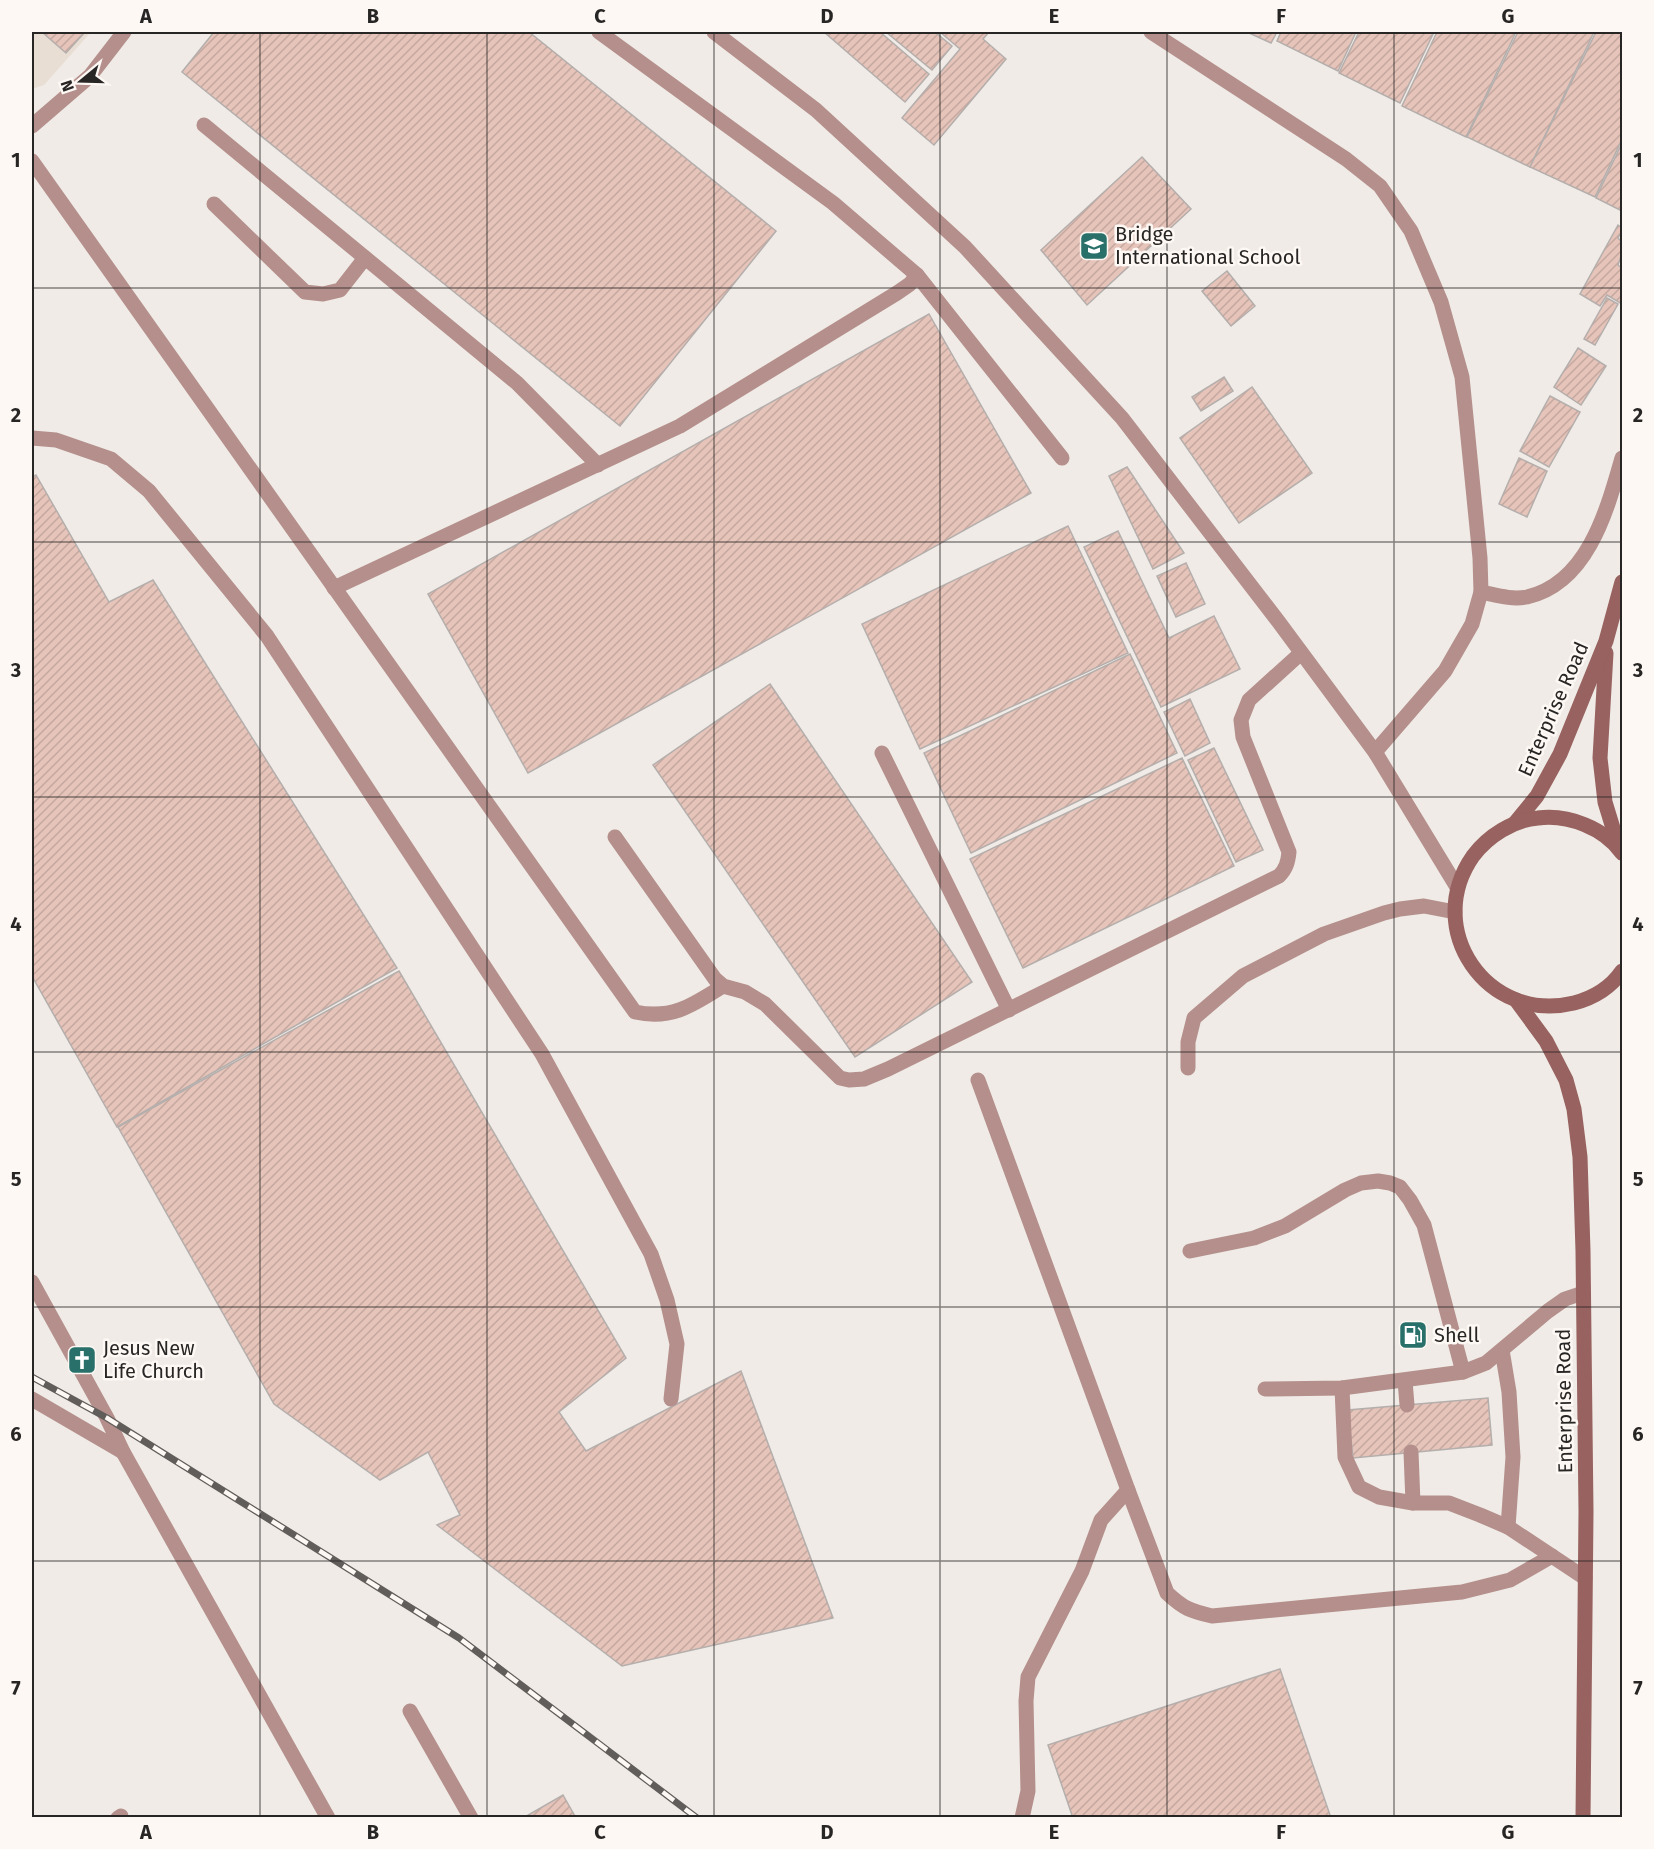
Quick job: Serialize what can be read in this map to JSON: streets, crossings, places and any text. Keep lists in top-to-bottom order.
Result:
{
  "streets": {
    "main road": ["Enterprise Road"]
  },
  "places": {
    "school or university": ["Bridge International School"],
    "fuel station": ["Shell"],
    "church": ["Jesus New Life Church"]
  },
  "north": "left",
  "grid": {
    "columns": [
      "A",
      "B",
      "C",
      "D",
      "E",
      "F",
      "G"
    ],
    "rows": [
      "1",
      "2",
      "3",
      "4",
      "5",
      "6",
      "7"
    ]
  }
}
